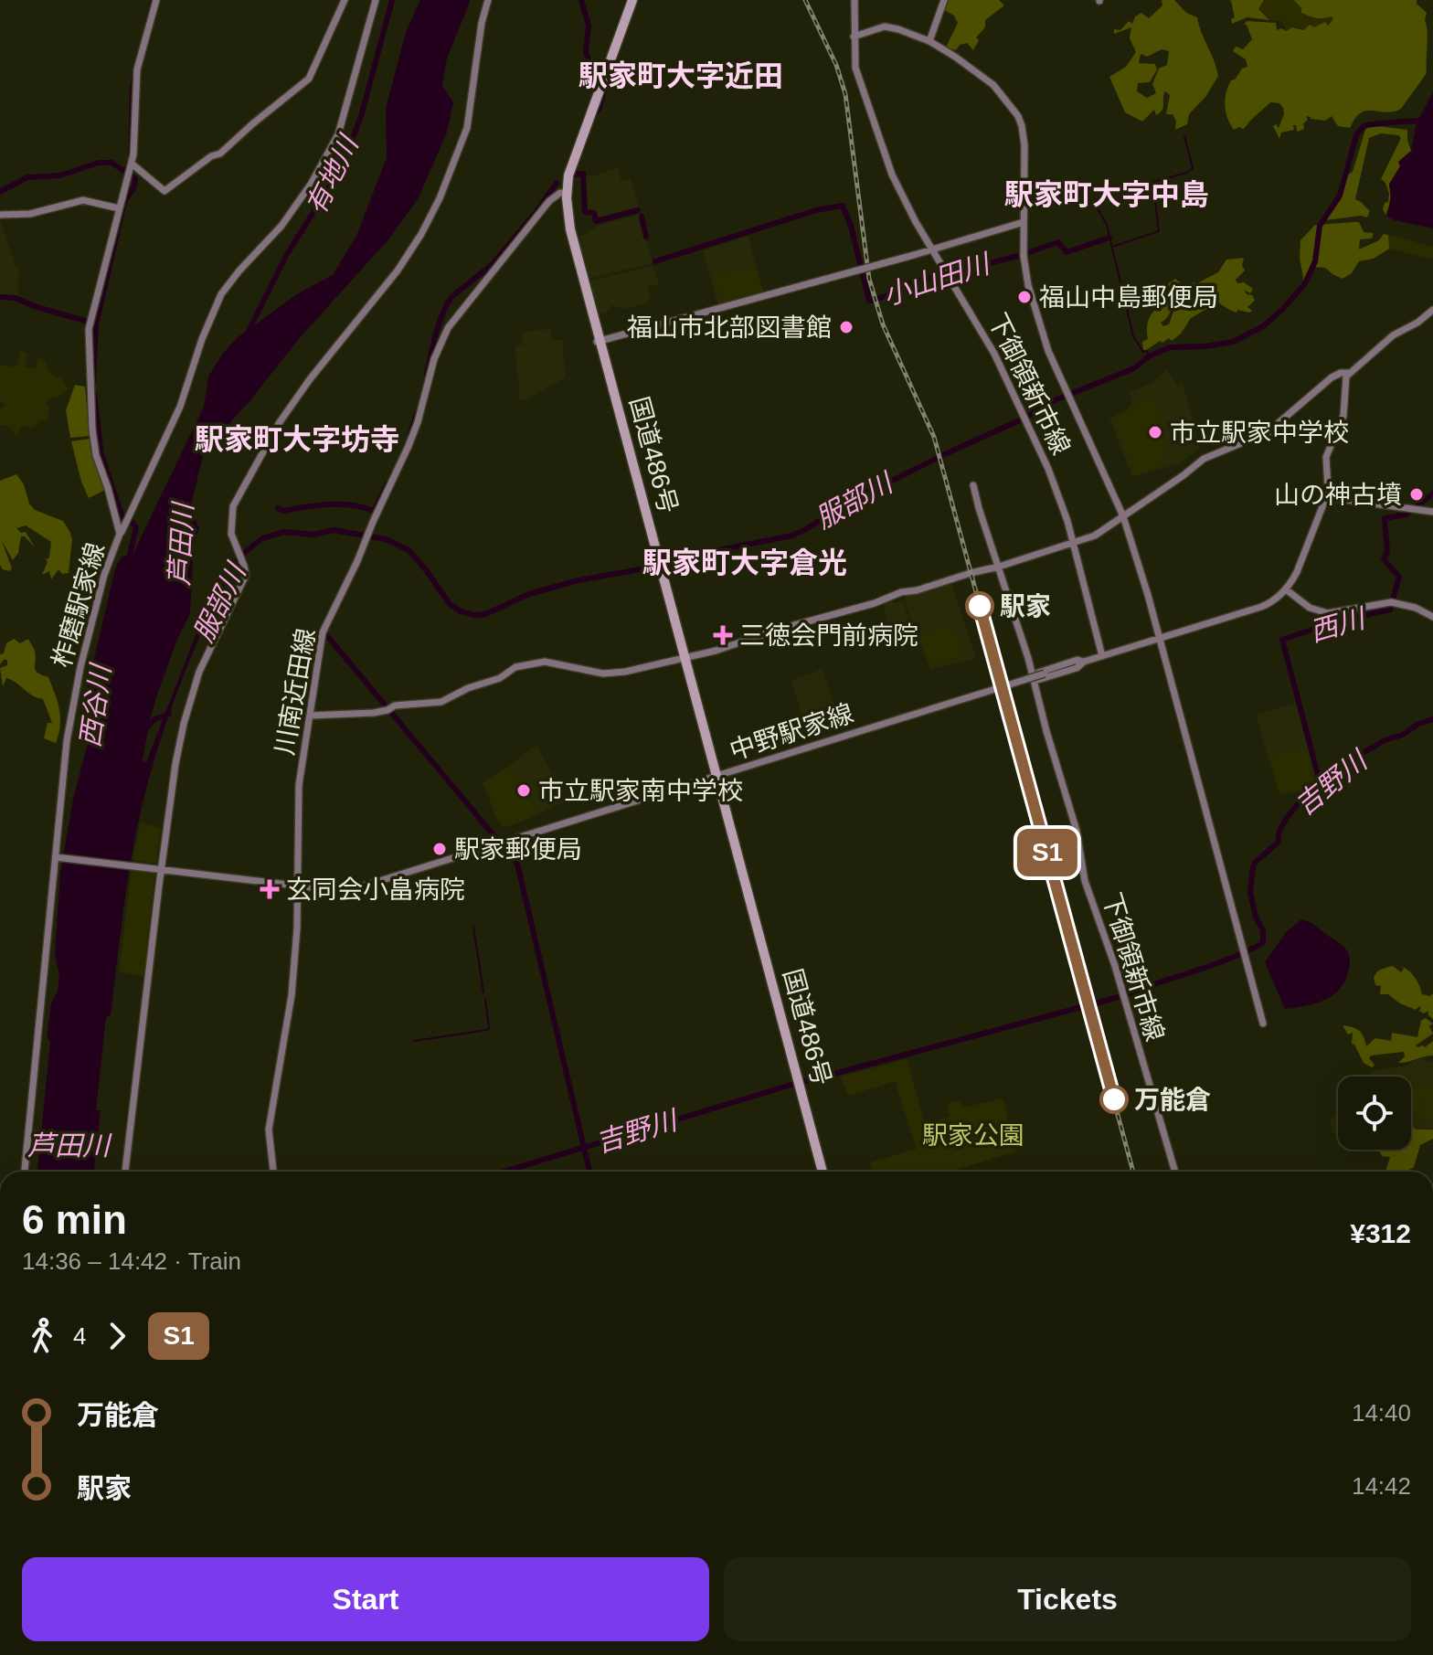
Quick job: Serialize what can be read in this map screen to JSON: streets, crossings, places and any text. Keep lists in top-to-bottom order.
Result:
{
  "streets": {
    "highway": ["国道486号"],
    "street": [
      "下御領新市線",
      "柞磨駅家線",
      "川南近田線",
      "中野駅家線"
    ]
  },
  "crossings": [
    ["国道486号", "川南近田線"],
    ["国道486号", "中野駅家線"],
    ["川南近田線", "中野駅家線"]
  ],
  "districts": [
    "駅家町大字近田",
    "駅家町大字中島",
    "駅家町大字坊寺",
    "駅家町大字倉光"
  ],
  "water": [
    "有地川",
    "小山田川",
    "服部川",
    "芦田川",
    "西川",
    "西谷川",
    "吉野川"
  ],
  "parks": ["駅家公園"],
  "places": {
    "other": [
      "福山中島郵便局",
      "福山市北部図書館",
      "市立駅家中学校",
      "山の神古墳",
      "駅家",
      "市立駅家南中学校",
      "駅家郵便局",
      "万能倉"
    ],
    "health": ["三徳会門前病院", "玄同会小畠病院"]
  },
  "page": {
    "on_map": "S1",
    "heading": ["6 min", "14:36 – 14:42 · Train", "¥312"],
    "legs": ["4", "S1"],
    "list": [
      {
        "name": "万能倉",
        "value": "14:40"
      },
      {
        "name": "駅家",
        "value": "14:42"
      }
    ],
    "buttons": ["Start", "Tickets"]
  }
}
